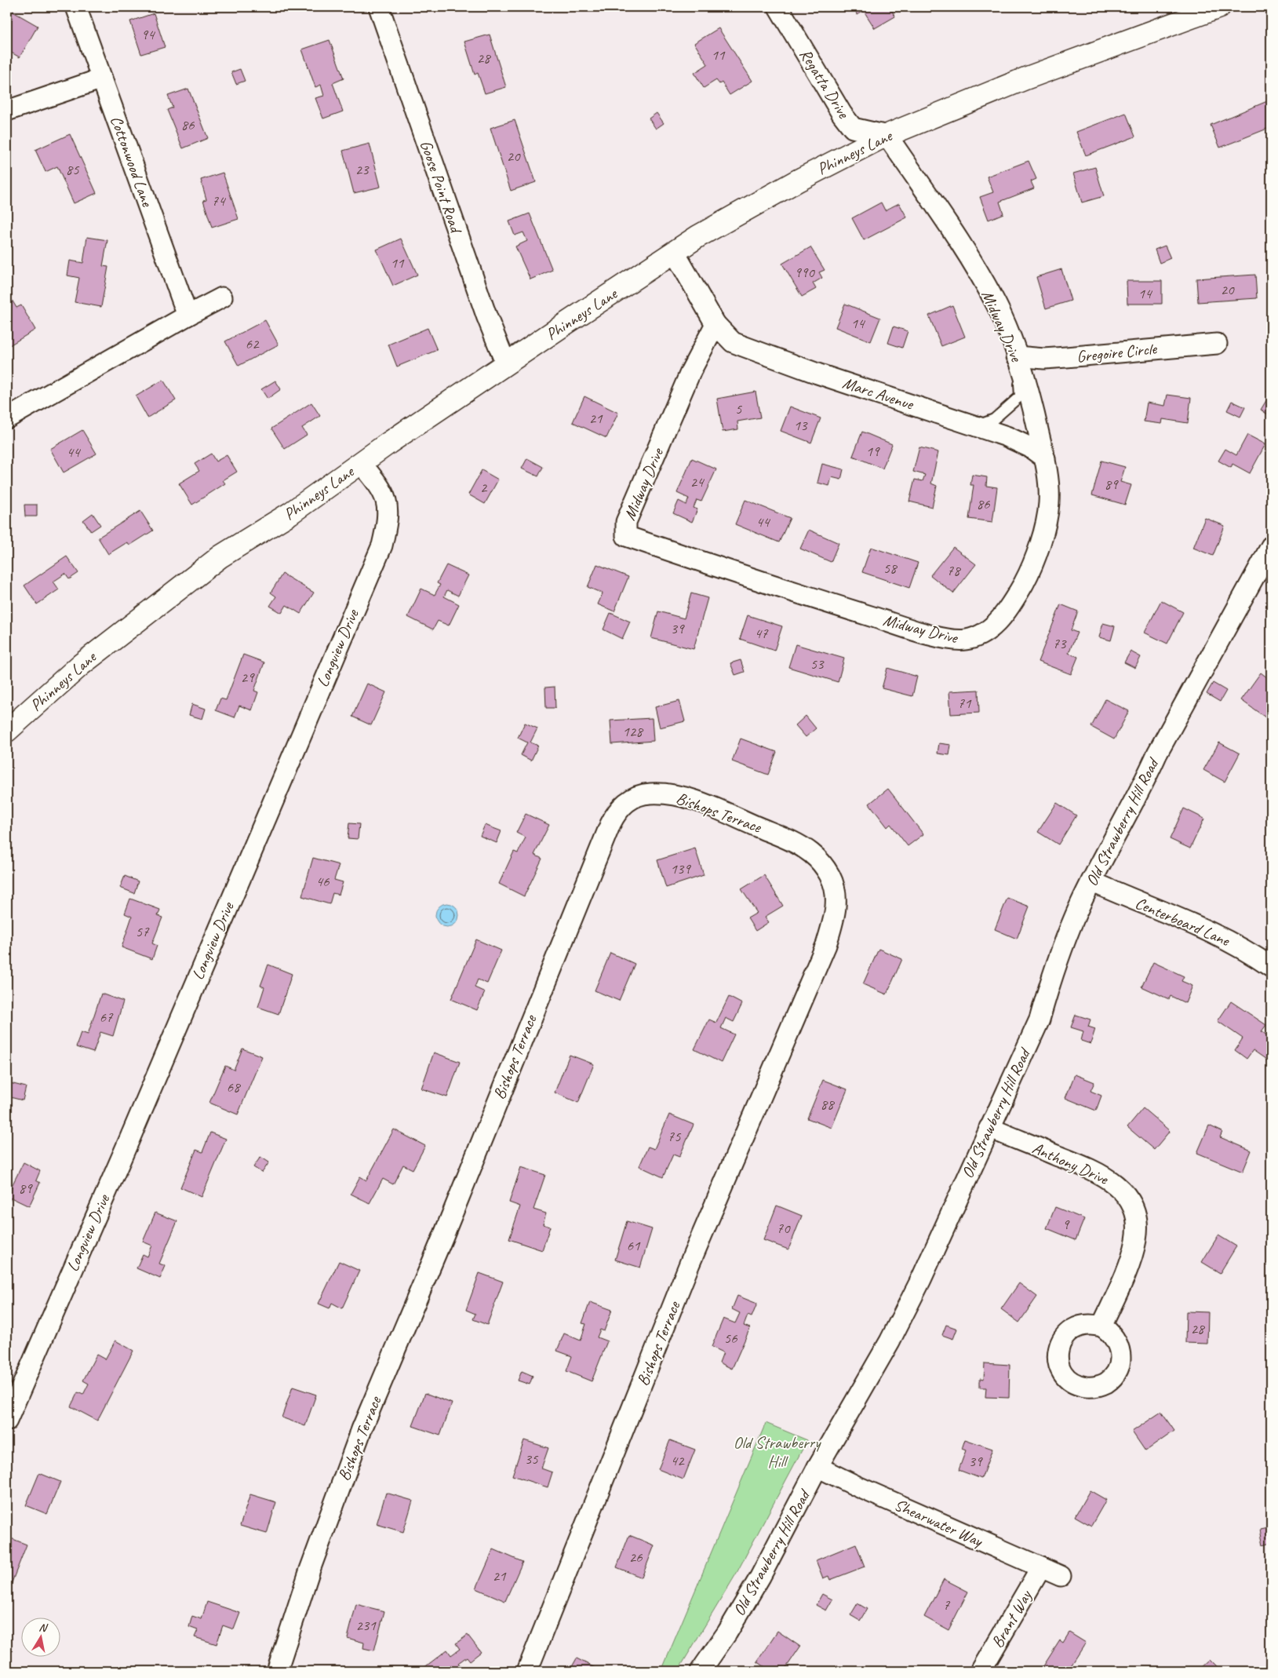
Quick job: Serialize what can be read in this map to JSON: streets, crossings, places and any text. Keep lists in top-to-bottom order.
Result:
{
  "streets": {
    "main road": ["Phinneys Lane"],
    "street": [
      "Regatta Drive",
      "Cottonwood Lane",
      "Goose Point Road",
      "Midway Drive",
      "Gregoire Circle",
      "Marc Avenue",
      "Longview Drive",
      "Bishops Terrace",
      "Old Strawberry Hill Road",
      "Centerboard Lane",
      "Anthony Drive",
      "Shearwater Way",
      "Brant Way"
    ]
  },
  "crossings": [
    ["Regatta Drive", "Phinneys Lane"],
    ["Regatta Drive", "Midway Drive"],
    ["Phinneys Lane", "Goose Point Road"],
    ["Phinneys Lane", "Midway Drive"],
    ["Phinneys Lane", "Longview Drive"],
    ["Midway Drive", "Gregoire Circle"],
    ["Midway Drive", "Marc Avenue"],
    ["Old Strawberry Hill Road", "Centerboard Lane"],
    ["Old Strawberry Hill Road", "Anthony Drive"],
    ["Old Strawberry Hill Road", "Shearwater Way"],
    ["Shearwater Way", "Brant Way"]
  ],
  "parks": ["Old Strawberry Hill"],
  "house_numbers": [
    "94",
    "11",
    "28",
    "86",
    "20",
    "85",
    "23",
    "74",
    "11",
    "990",
    "20",
    "14",
    "14",
    "62",
    "5",
    "21",
    "13",
    "19",
    "44",
    "24",
    "89",
    "2",
    "86",
    "44",
    "58",
    "78",
    "39",
    "47",
    "73",
    "53",
    "29",
    "71",
    "128",
    "139",
    "46",
    "57",
    "67",
    "68",
    "88",
    "75",
    "89",
    "9",
    "70",
    "61",
    "28",
    "56",
    "35",
    "42",
    "39",
    "26",
    "21",
    "7",
    "231"
  ],
  "north": "top"
}
